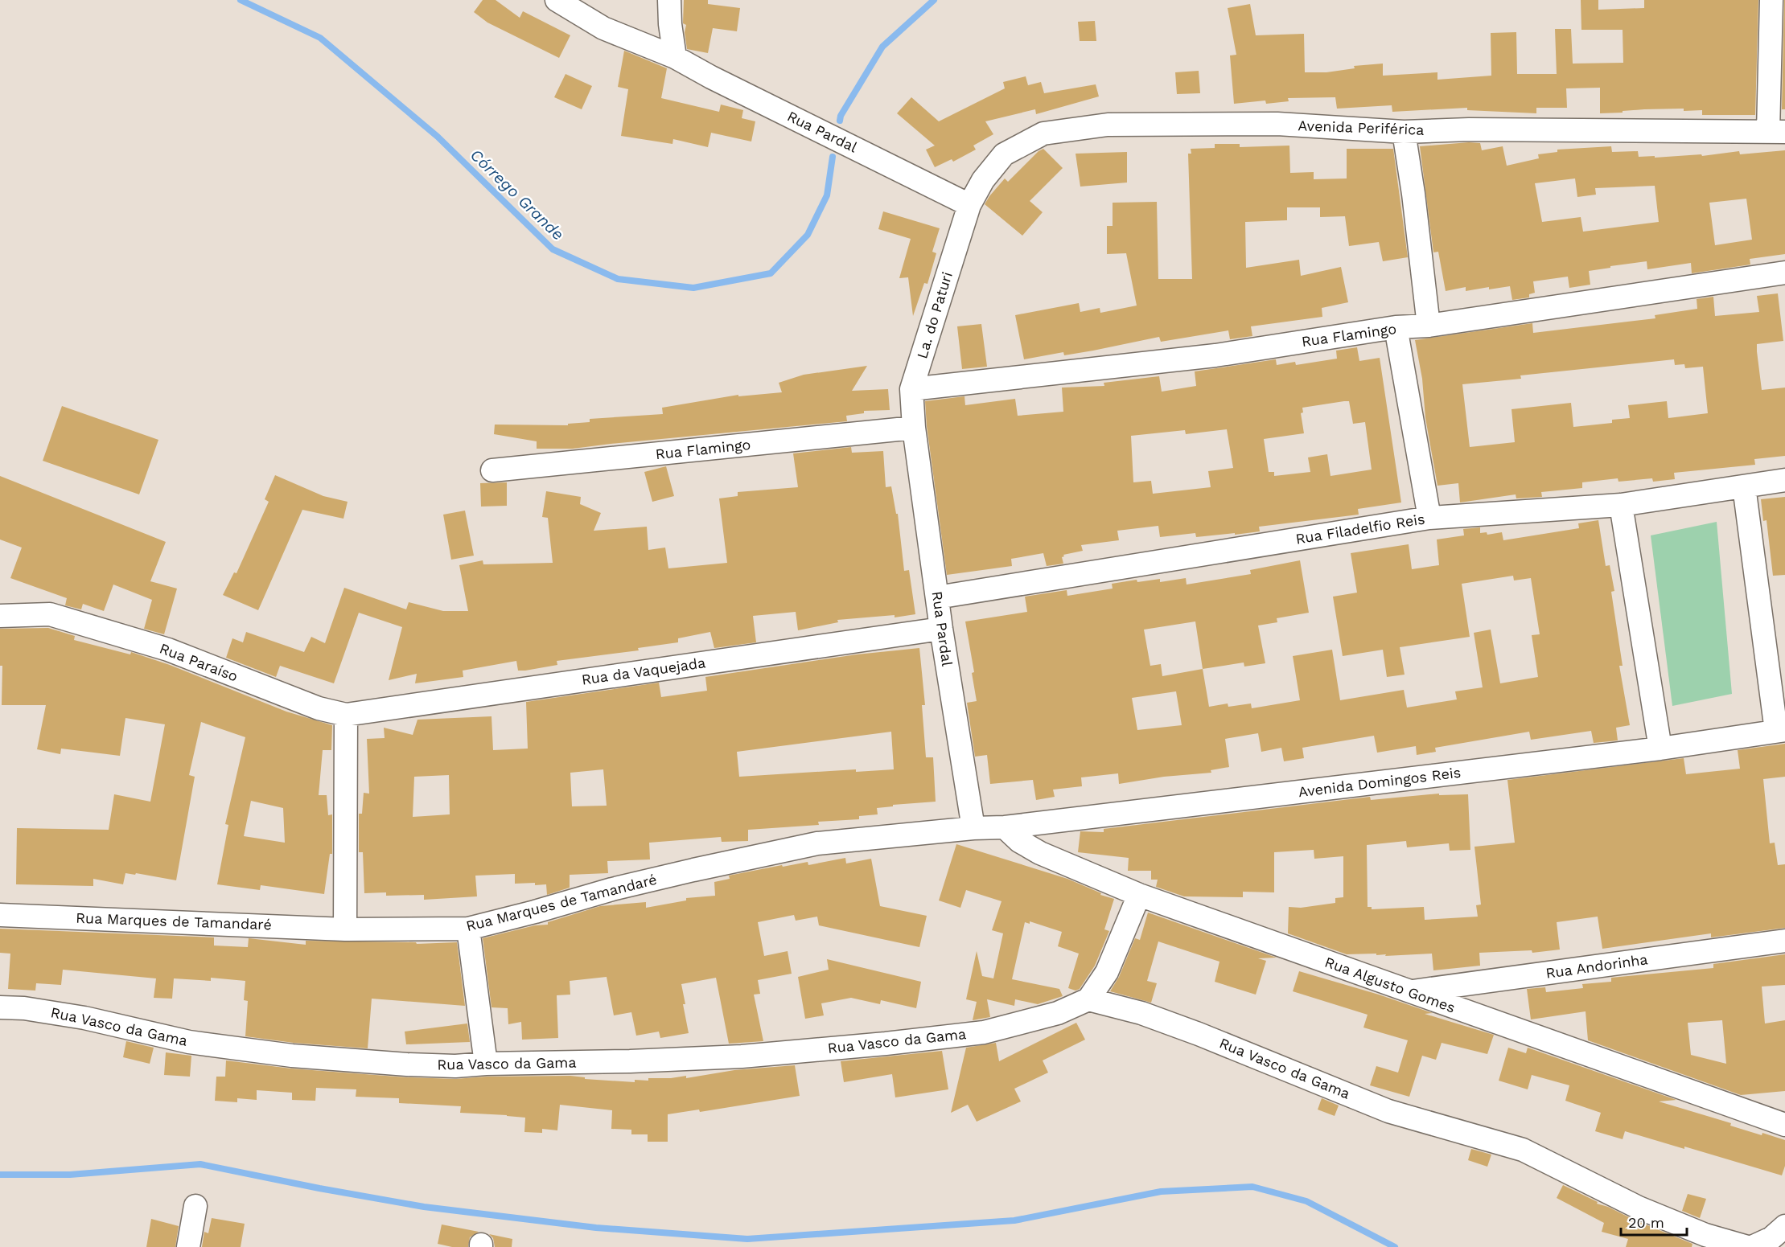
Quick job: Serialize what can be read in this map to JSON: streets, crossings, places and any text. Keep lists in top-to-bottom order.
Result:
{
  "streets": {
    "street": [
      "Avenida Periférica",
      "Rua Pardal",
      "La. do Paturi",
      "Rua Flamingo",
      "Rua Filadelfio Reis",
      "Rua Paraíso",
      "Rua da Vaquejada",
      "Avenida Domingos Reis",
      "Rua Marques de Tamandaré",
      "Rua Andorinha",
      "Rua Algusto Gomes",
      "Rua Vasco da Gama"
    ]
  },
  "crossings": [
    ["Avenida Periférica", "Rua Pardal"],
    ["Avenida Periférica", "La. do Paturi"],
    ["Rua Pardal", "La. do Paturi"],
    ["Rua Pardal", "Rua Flamingo"],
    ["Rua Pardal", "Rua Filadelfio Reis"],
    ["Rua Pardal", "Rua da Vaquejada"],
    ["Rua Pardal", "Avenida Domingos Reis"],
    ["Rua Pardal", "Rua Marques de Tamandaré"],
    ["La. do Paturi", "Rua Flamingo"],
    ["Rua Paraíso", "Rua da Vaquejada"],
    ["Avenida Domingos Reis", "Rua Marques de Tamandaré"],
    ["Avenida Domingos Reis", "Rua Algusto Gomes"],
    ["Rua Andorinha", "Rua Algusto Gomes"]
  ],
  "water": ["Córrego Grande"],
  "scale_bar": "20 m"
}
